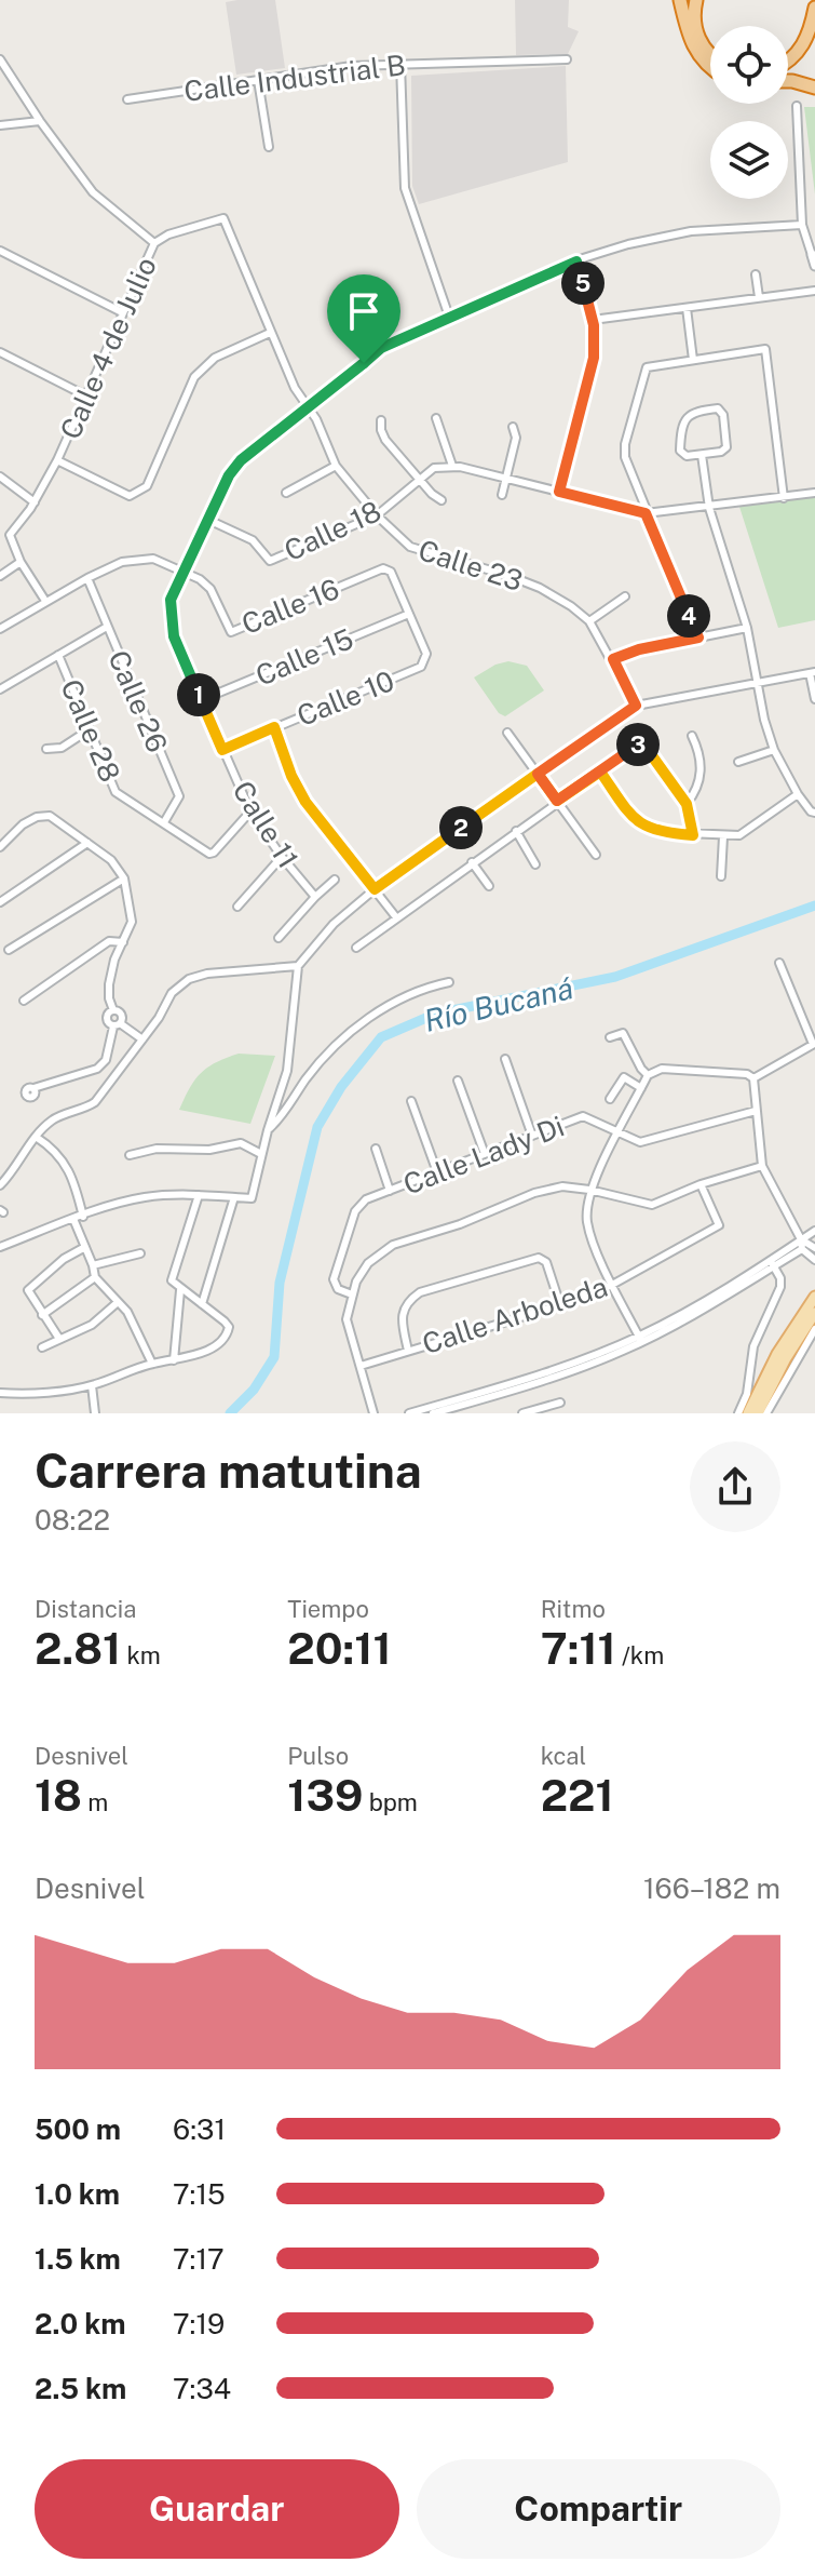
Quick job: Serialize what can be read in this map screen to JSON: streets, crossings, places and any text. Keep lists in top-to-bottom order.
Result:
{
  "streets": {
    "street": [
      "Calle Industrial B",
      "Calle 4 de Julio",
      "Calle 18",
      "Calle 23",
      "Calle 16",
      "Calle 15",
      "Calle 10",
      "Calle 26",
      "Calle 28",
      "Calle 11",
      "Calle Lady Di",
      "Calle Arboleda"
    ]
  },
  "crossings": [
    ["Calle 4 de Julio", "Calle 23"],
    ["Calle 4 de Julio", "Calle 11"],
    ["Calle 18", "Calle 23"],
    ["Calle 18", "Calle 11"],
    ["Calle 23", "Calle 11"],
    ["Calle 16", "Calle 15"],
    ["Calle 16", "Calle 10"],
    ["Calle 16", "Calle 11"],
    ["Calle 15", "Calle 10"],
    ["Calle 15", "Calle 11"],
    ["Calle 10", "Calle 11"],
    ["Calle 26", "Calle 28"],
    ["Calle 28", "Calle 11"]
  ],
  "water": ["Río Bucaná"],
  "page": {
    "pins": [
      "5",
      "4",
      "1",
      "3",
      "2"
    ],
    "heading": ["Carrera matutina", "08:22"],
    "stats": [
      ["Distancia", "2.81 km"],
      ["Tiempo", "20:11"],
      ["Ritmo", "7:11 /km"],
      ["Desnivel", "18 m"],
      ["Pulso", "139 bpm"],
      ["kcal", "221"]
    ],
    "chart": ["Desnivel", "166–182 m"],
    "list": [
      {
        "name": "500 m",
        "note": "6:31"
      },
      {
        "name": "1.0 km",
        "note": "7:15"
      },
      {
        "name": "1.5 km",
        "note": "7:17"
      },
      {
        "name": "2.0 km",
        "note": "7:19"
      },
      {
        "name": "2.5 km",
        "note": "7:34"
      }
    ],
    "buttons": ["Guardar", "Compartir"]
  }
}
